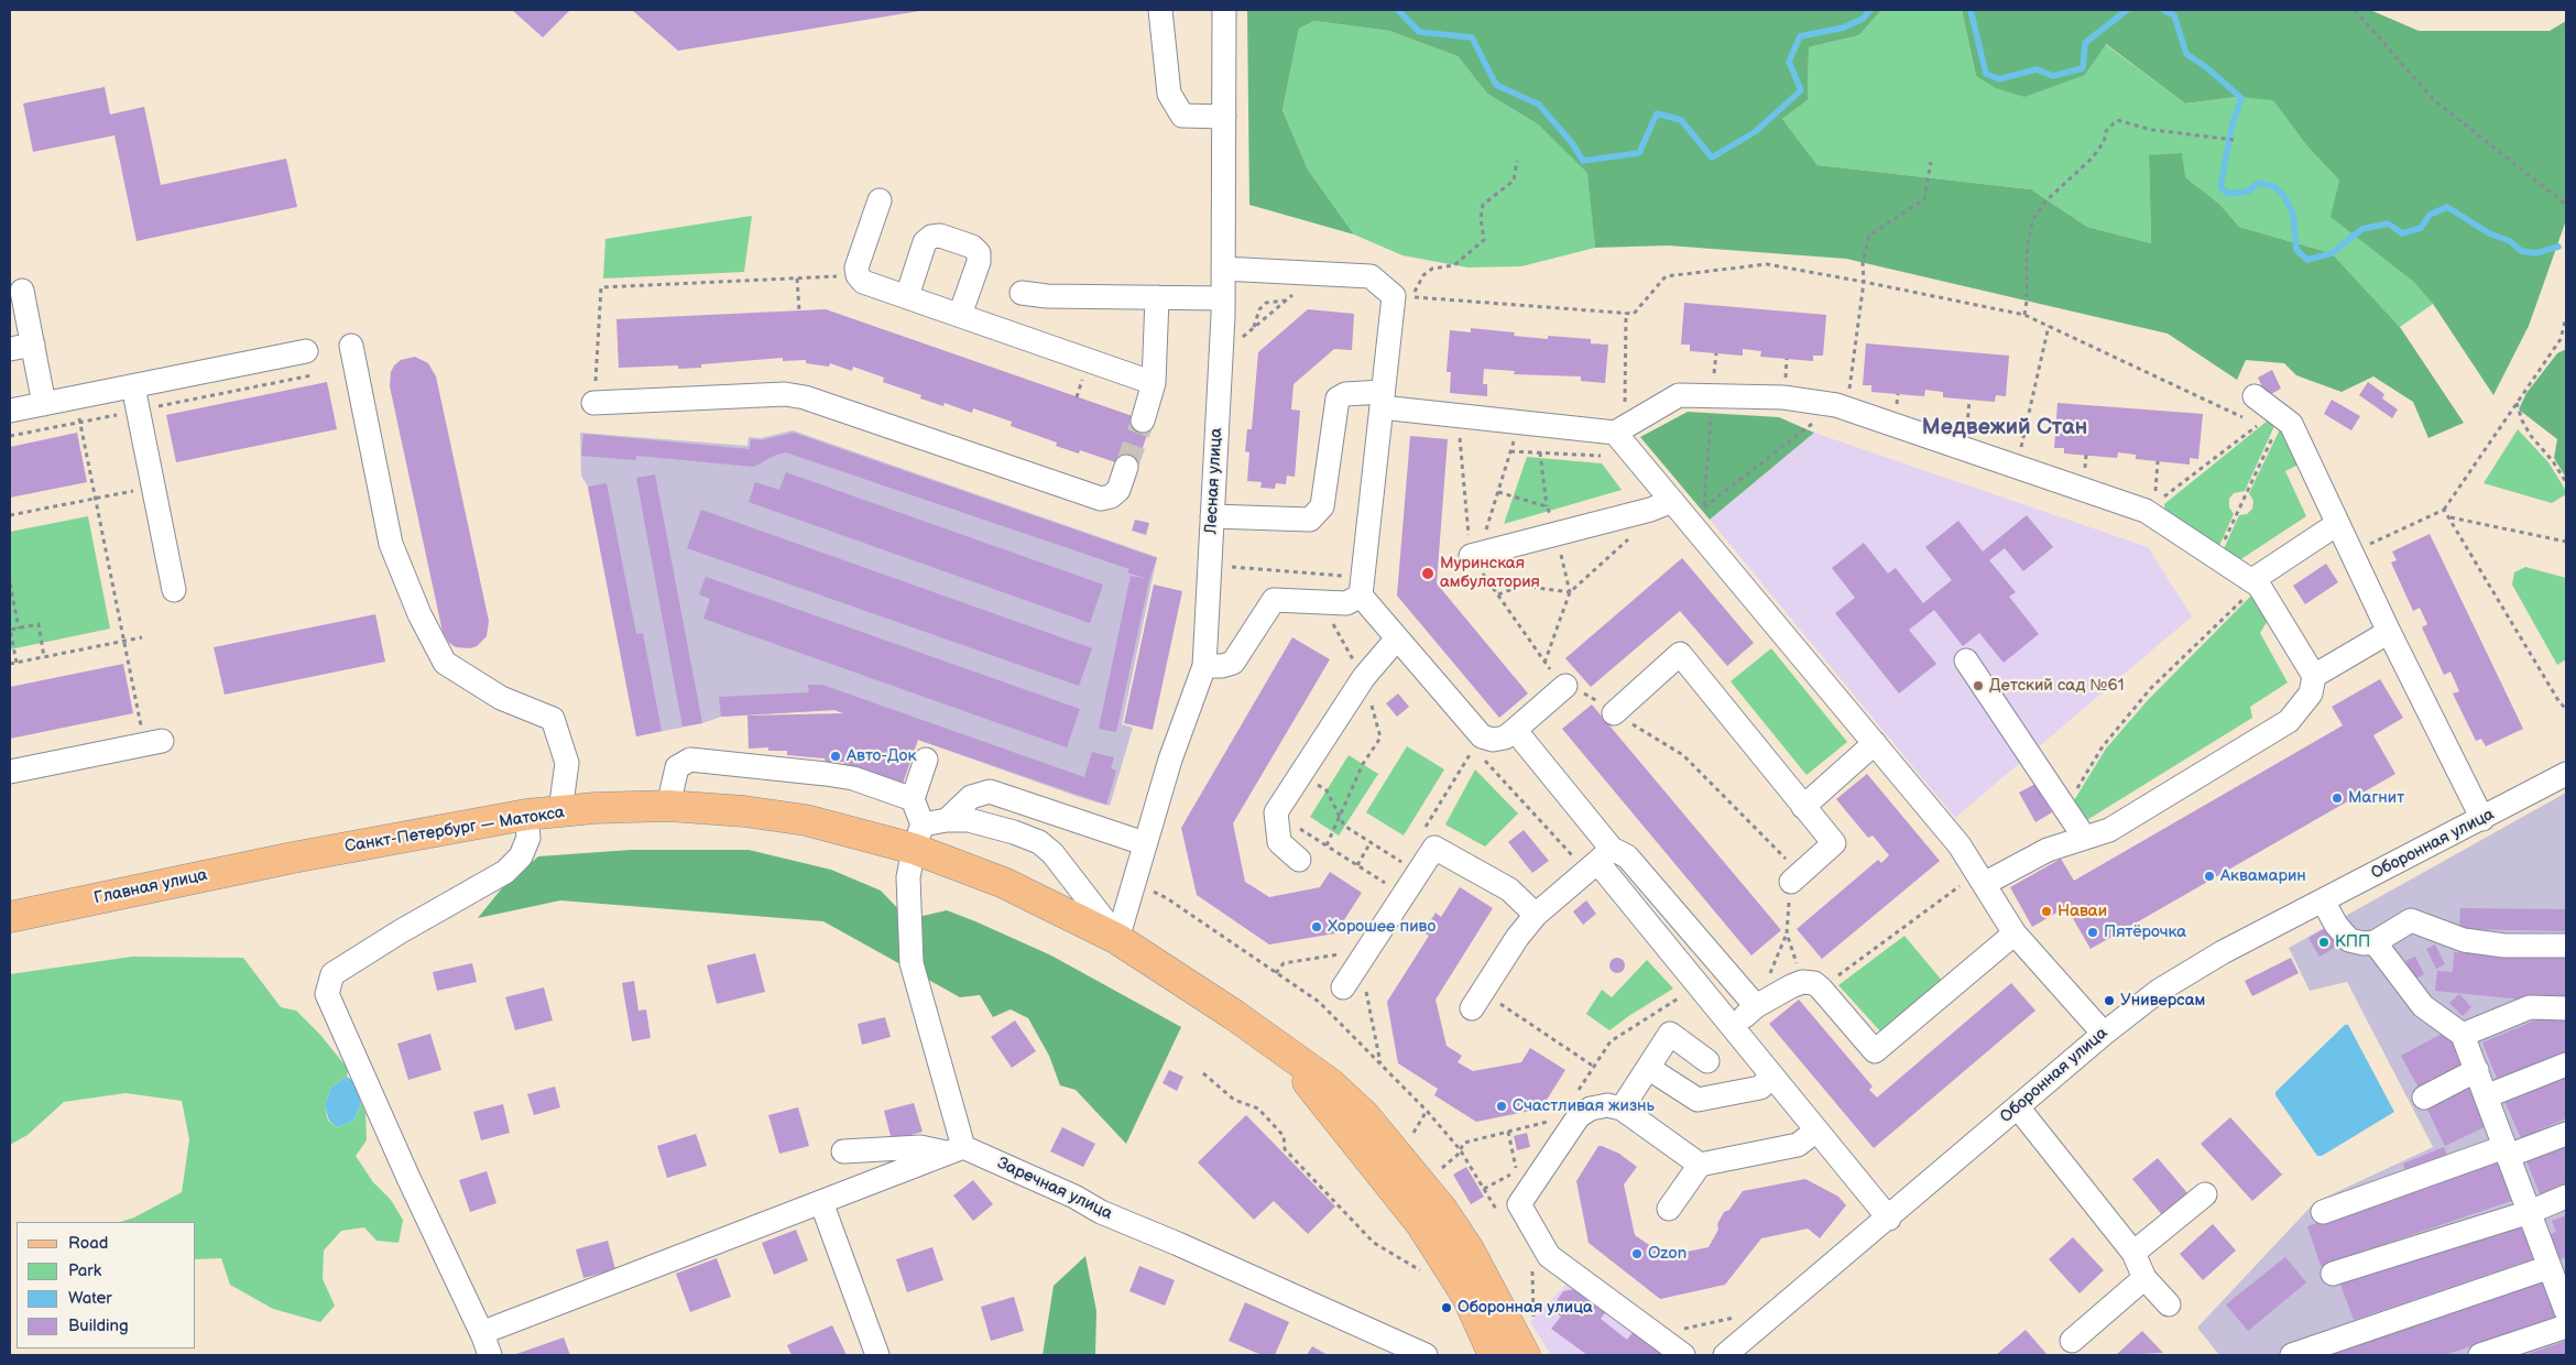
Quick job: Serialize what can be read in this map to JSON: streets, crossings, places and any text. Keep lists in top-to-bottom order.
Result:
{
  "streets": {
    "main road": ["Санкт-Петербург — Матокса", "Главная улица"],
    "street": ["Лесная улица", "Оборонная улица", "Заречная улица"]
  },
  "crossings": [
    ["Лесная улица", "Санкт-Петербург — Матокса"],
    ["Санкт-Петербург — Матокса", "Главная улица"]
  ],
  "districts": ["Медвежий Стан"],
  "places": [
    "Муринская амбулатория",
    "Детский сад №61",
    "Авто-Док",
    "Магнит",
    "Аквамарин",
    "Наваи",
    "Хорошее пиво",
    "Пятёрочка",
    "КПП",
    "Универсам",
    "Счастливая жизнь",
    "Ozon",
    "Оборонная улица"
  ],
  "legend": [
    "Road",
    "Park",
    "Water",
    "Building"
  ]
}
